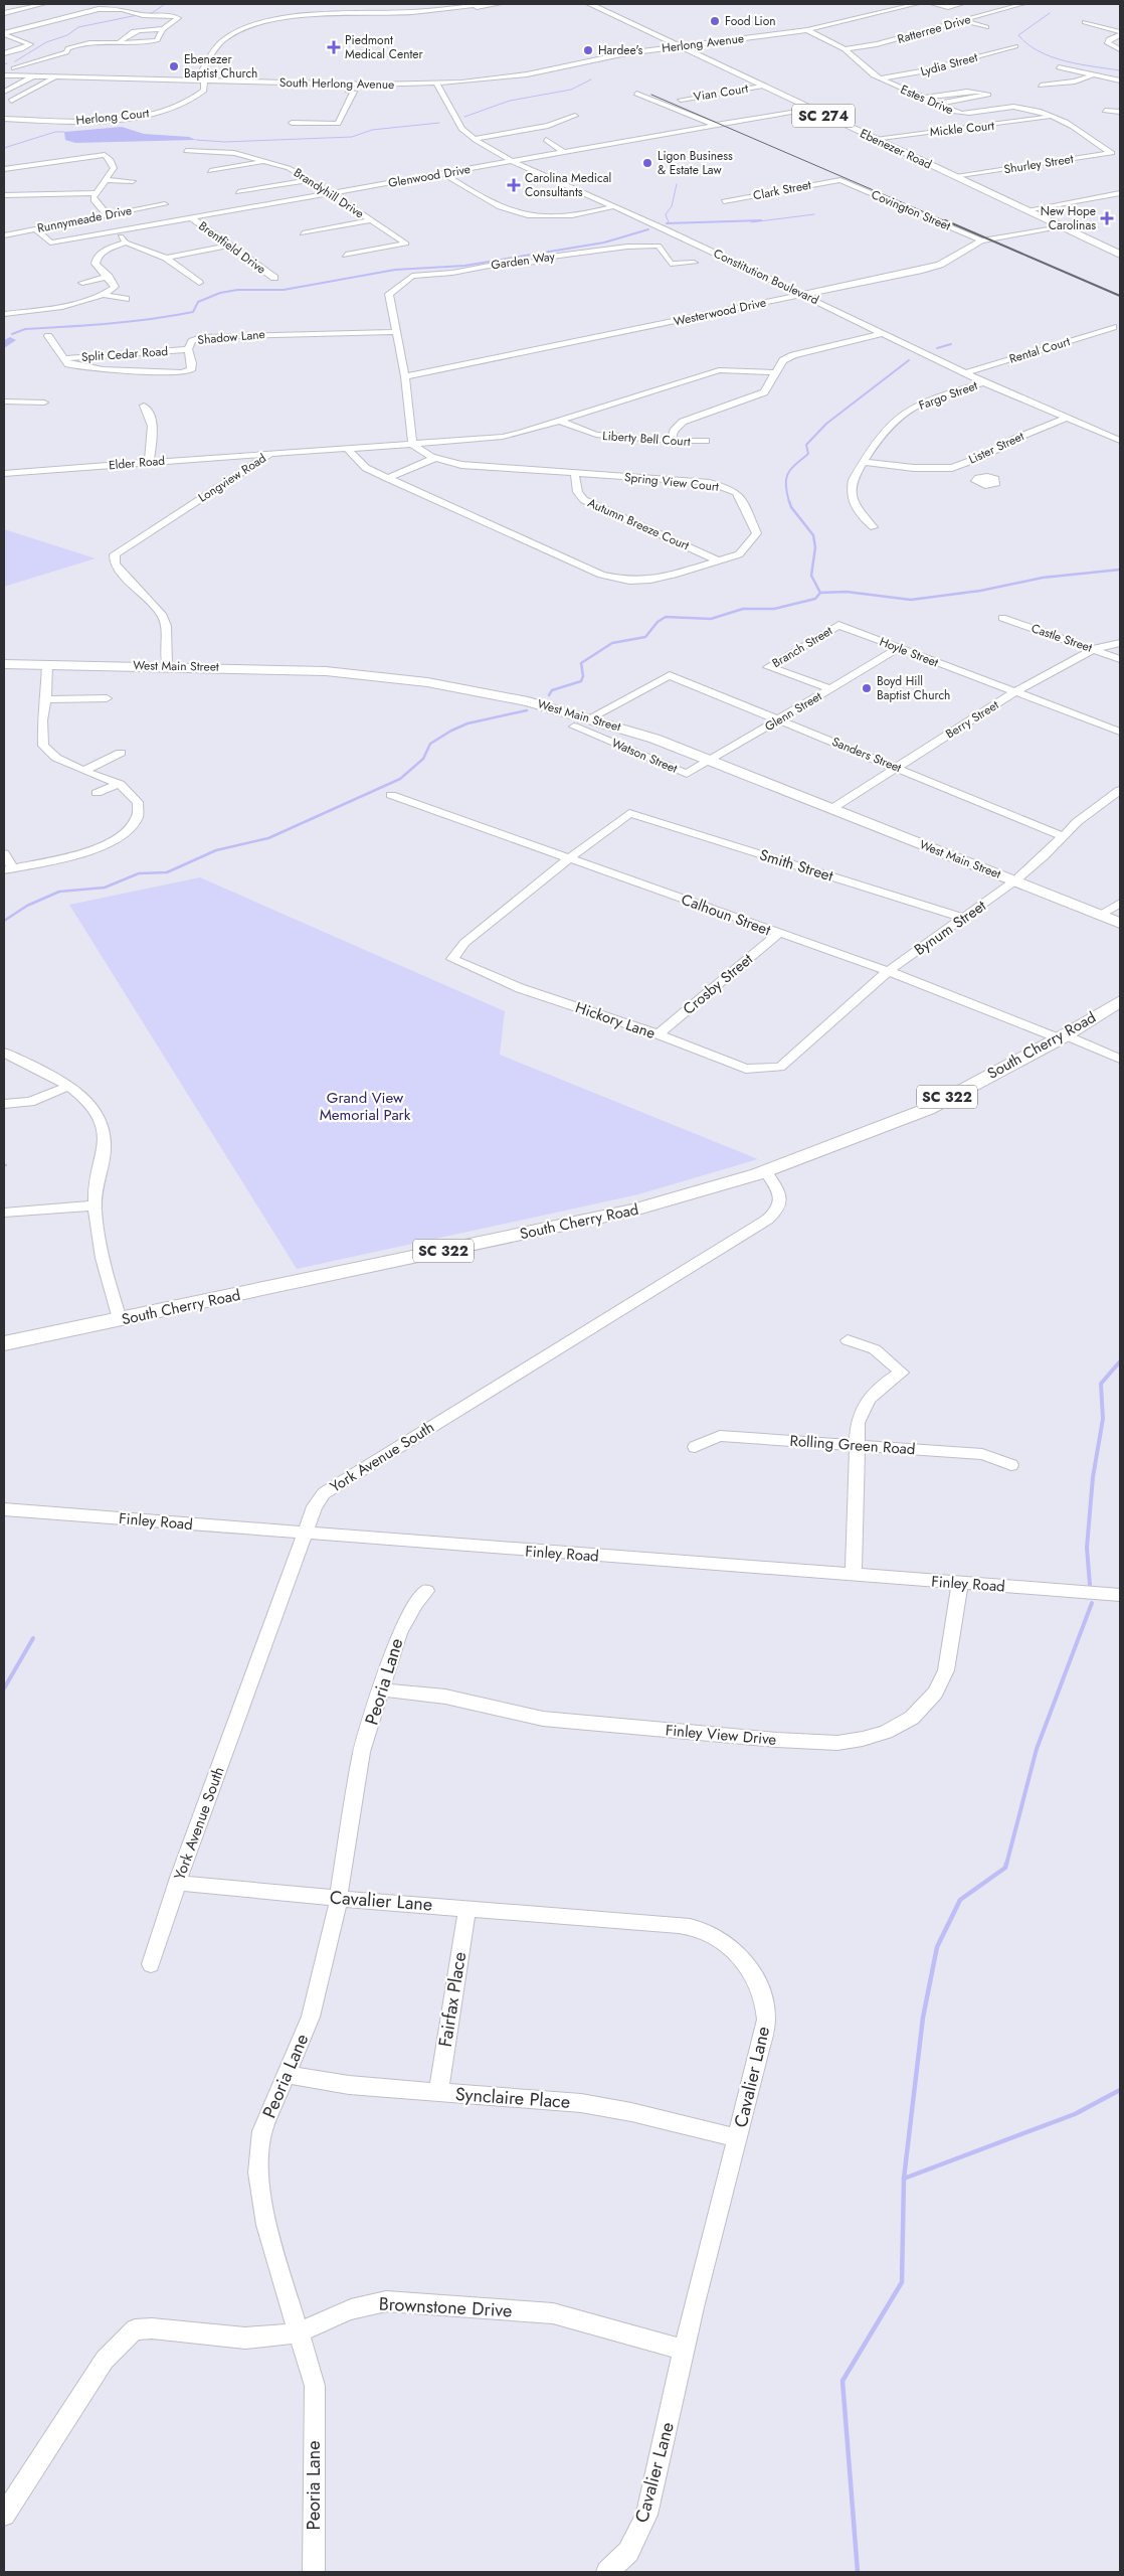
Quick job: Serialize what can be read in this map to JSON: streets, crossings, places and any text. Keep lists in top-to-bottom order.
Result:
{
  "streets": {
    "main road": [
      "SC 274",
      "Ebenezer Road",
      "West Main Street",
      "South Cherry Road",
      "SC 322"
    ],
    "street": [
      "Ratterree Drive",
      "Herlong Avenue",
      "Lydia Street",
      "South Herlong Avenue",
      "Vian Court",
      "Estes Drive",
      "Herlong Court",
      "Mickle Court",
      "Shurley Street",
      "Glenwood Drive",
      "Clark Street",
      "Brandyhill Drive",
      "Covington Street",
      "Runnymeade Drive",
      "Brentfield Drive",
      "Garden Way",
      "Constitution Boulevard",
      "Westerwood Drive",
      "Shadow Lane",
      "Rental Court",
      "Split Cedar Road",
      "Fargo Street",
      "Liberty Bell Court",
      "Lister Street",
      "Elder Road",
      "Longview Road",
      "Spring View Court",
      "Autumn Breeze Court",
      "Castle Street",
      "Branch Street",
      "Hoyle Street",
      "Glenn Street",
      "Berry Street",
      "Sanders Street",
      "Watson Street",
      "Smith Street",
      "Calhoun Street",
      "Bynum Street",
      "Crosby Street",
      "Hickory Lane",
      "Rolling Green Road",
      "York Avenue South",
      "Finley Road",
      "Peoria Lane",
      "Finley View Drive",
      "Cavalier Lane",
      "Fairfax Place",
      "Synclaire Place",
      "Brownstone Drive"
    ]
  },
  "crossings": [
    ["Ratterree Drive", "Estes Drive"],
    ["Herlong Avenue", "South Herlong Avenue"],
    ["Herlong Avenue", "Estes Drive"],
    ["Herlong Avenue", "Ebenezer Road"],
    ["Lydia Street", "Estes Drive"],
    ["South Herlong Avenue", "Herlong Court"],
    ["South Herlong Avenue", "Constitution Boulevard"],
    ["Vian Court", "Ebenezer Road"],
    ["Estes Drive", "Mickle Court"],
    ["Estes Drive", "Shurley Street"],
    ["Mickle Court", "Ebenezer Road"],
    ["Ebenezer Road", "Shurley Street"],
    ["Ebenezer Road", "Glenwood Drive"],
    ["Ebenezer Road", "Westerwood Drive"],
    ["Glenwood Drive", "Brandyhill Drive"],
    ["Glenwood Drive", "Runnymeade Drive"],
    ["Glenwood Drive", "Brentfield Drive"],
    ["Glenwood Drive", "Constitution Boulevard"],
    ["Clark Street", "Covington Street"],
    ["Covington Street", "Westerwood Drive"],
    ["Garden Way", "Shadow Lane"],
    ["Constitution Boulevard", "Westerwood Drive"],
    ["Constitution Boulevard", "Rental Court"],
    ["Constitution Boulevard", "Fargo Street"],
    ["Constitution Boulevard", "Lister Street"],
    ["Shadow Lane", "Split Cedar Road"],
    ["Fargo Street", "Lister Street"],
    ["Elder Road", "Longview Road"],
    ["Longview Road", "Spring View Court"],
    ["Longview Road", "West Main Street"],
    ["Spring View Court", "Autumn Breeze Court"],
    ["Castle Street", "Berry Street"],
    ["Branch Street", "Hoyle Street"],
    ["Branch Street", "Glenn Street"],
    ["Hoyle Street", "Glenn Street"],
    ["Hoyle Street", "Berry Street"],
    ["West Main Street", "Glenn Street"],
    ["West Main Street", "Berry Street"],
    ["West Main Street", "Sanders Street"],
    ["West Main Street", "Bynum Street"],
    ["Glenn Street", "Sanders Street"],
    ["Glenn Street", "Watson Street"],
    ["Berry Street", "Sanders Street"],
    ["Sanders Street", "Bynum Street"],
    ["Smith Street", "Calhoun Street"],
    ["Smith Street", "Bynum Street"],
    ["Smith Street", "Hickory Lane"],
    ["Calhoun Street", "Bynum Street"],
    ["Calhoun Street", "Crosby Street"],
    ["Calhoun Street", "Hickory Lane"],
    ["Calhoun Street", "South Cherry Road"],
    ["Bynum Street", "Hickory Lane"],
    ["Crosby Street", "Hickory Lane"],
    ["South Cherry Road", "York Avenue South"],
    ["York Avenue South", "Finley Road"],
    ["York Avenue South", "Cavalier Lane"],
    ["Finley Road", "Finley View Drive"],
    ["Peoria Lane", "Finley View Drive"],
    ["Peoria Lane", "Cavalier Lane"],
    ["Peoria Lane", "Synclaire Place"],
    ["Peoria Lane", "Brownstone Drive"],
    ["Cavalier Lane", "Fairfax Place"],
    ["Cavalier Lane", "Synclaire Place"],
    ["Cavalier Lane", "Brownstone Drive"],
    ["Fairfax Place", "Synclaire Place"]
  ],
  "parks": ["Grand View Memorial Park"],
  "places": {
    "other": [
      "Food Lion",
      "Hardee's",
      "Ebenezer Baptist Church",
      "Ligon Business & Estate Law",
      "Boyd Hill Baptist Church"
    ],
    "health": ["Piedmont Medical Center", "Carolina Medical Consultants", "New Hope Carolinas"]
  }
}
